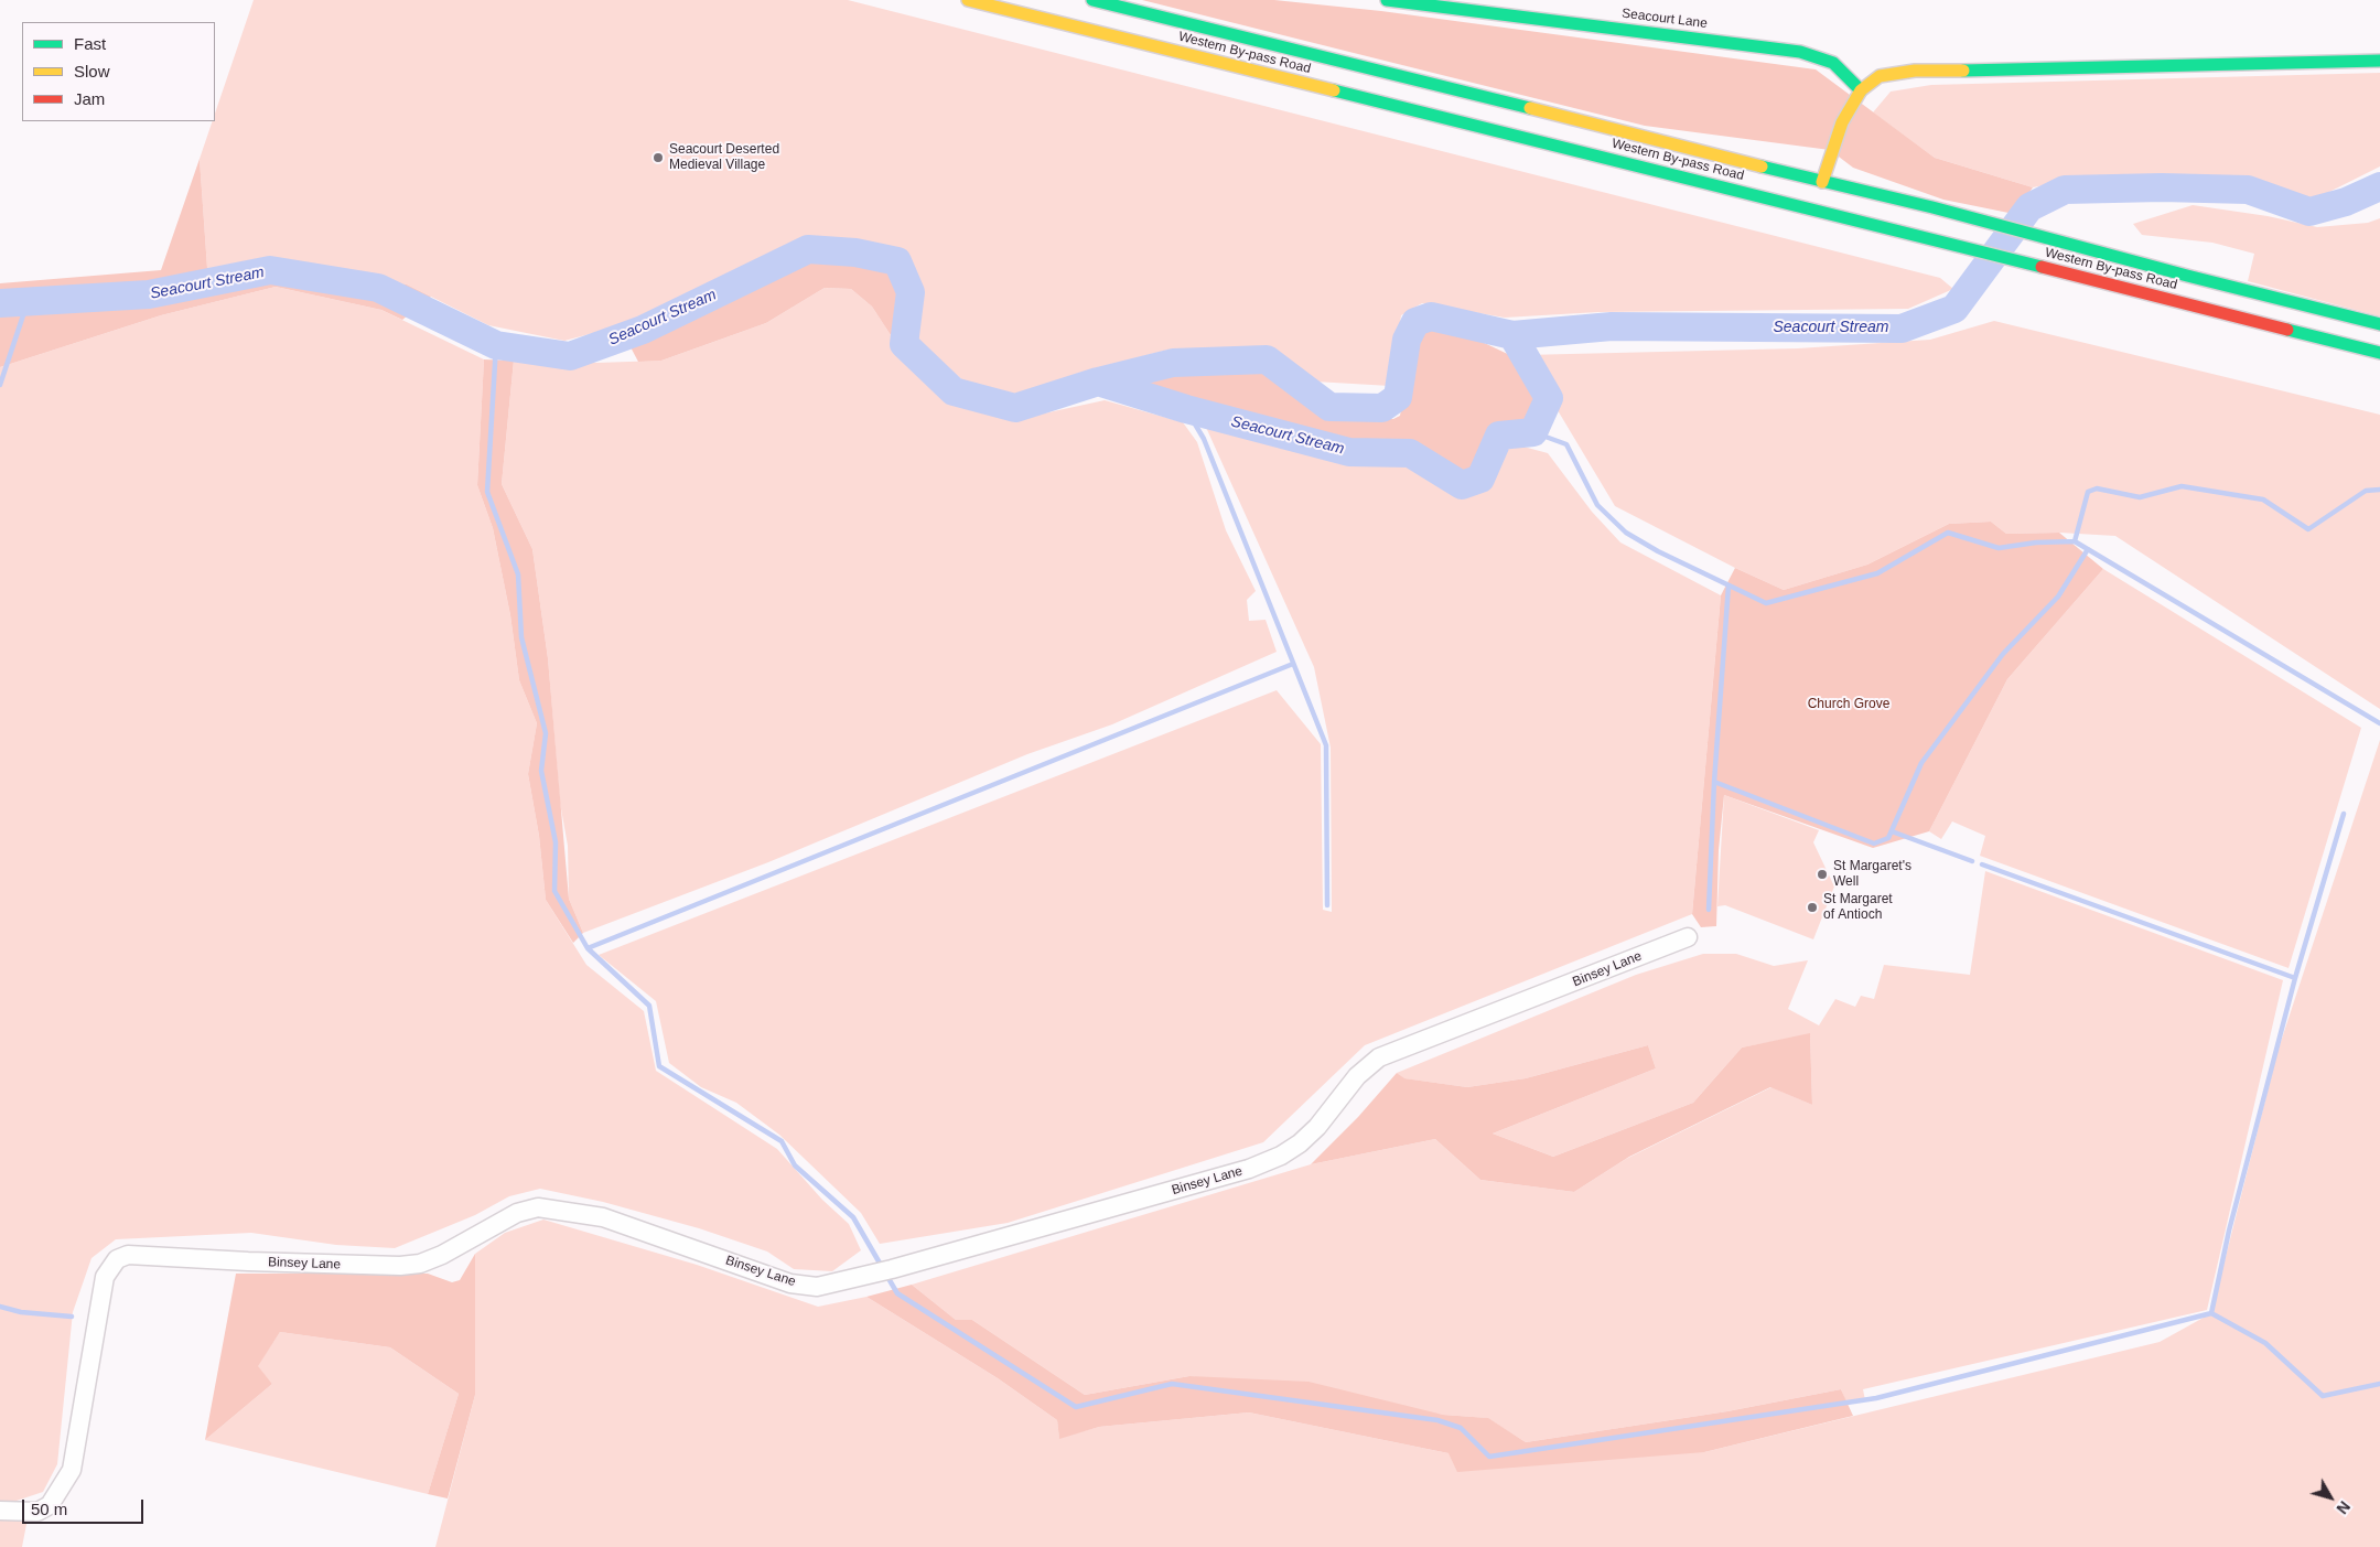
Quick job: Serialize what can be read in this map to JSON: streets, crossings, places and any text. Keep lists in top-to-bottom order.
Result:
{
  "streets": {
    "main road": ["Seacourt Lane", "Western By-pass Road"],
    "street": ["Binsey Lane"]
  },
  "water": ["Seacourt Stream"],
  "parks": ["Church Grove"],
  "places": ["Seacourt Deserted Medieval Village", "St Margaret's Well", "St Margaret of Antioch"],
  "legend": ["Fast", "Slow", "Jam"],
  "scale_bar": "50 m",
  "north": "bottom right"
}
